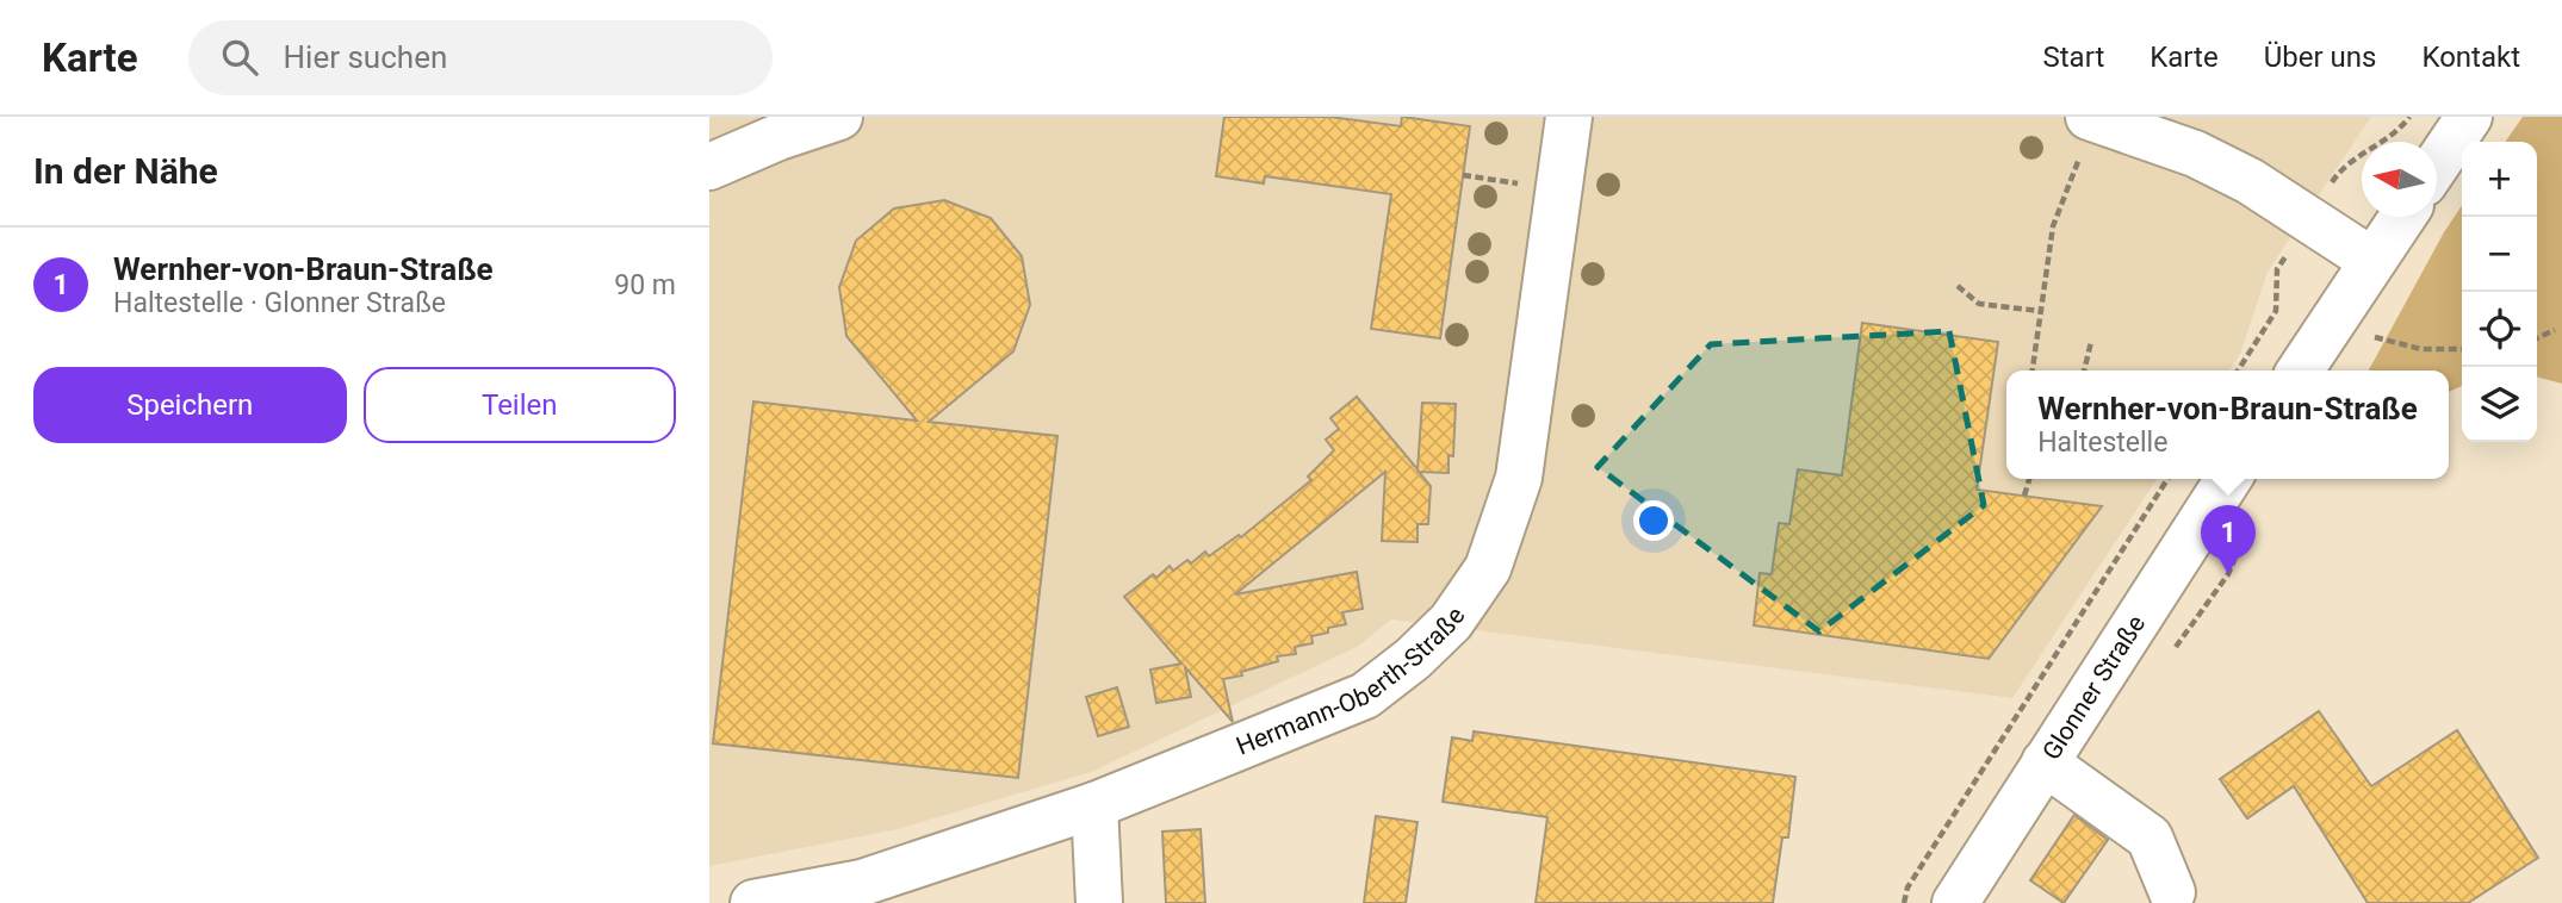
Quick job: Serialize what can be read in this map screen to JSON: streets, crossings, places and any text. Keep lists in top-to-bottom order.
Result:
{
  "streets": {
    "street": ["Hermann-Oberth-Straße", "Glonner Straße"]
  },
  "north": "left",
  "page": {
    "header": "Karte",
    "search": "Hier suchen",
    "nav": [
      "Start",
      "Karte",
      "Über uns",
      "Kontakt"
    ],
    "heading": "In der Nähe",
    "map_buttons": ["+", "−"],
    "list": [
      {
        "mark": "1",
        "name": "Wernher-von-Braun-Straße",
        "note": "Haltestelle · Glonner Straße",
        "value": "90 m"
      }
    ],
    "buttons": ["Speichern", "Teilen"],
    "popup": ["Wernher-von-Braun-Straße", "Haltestelle"],
    "pins": "1"
  }
}
